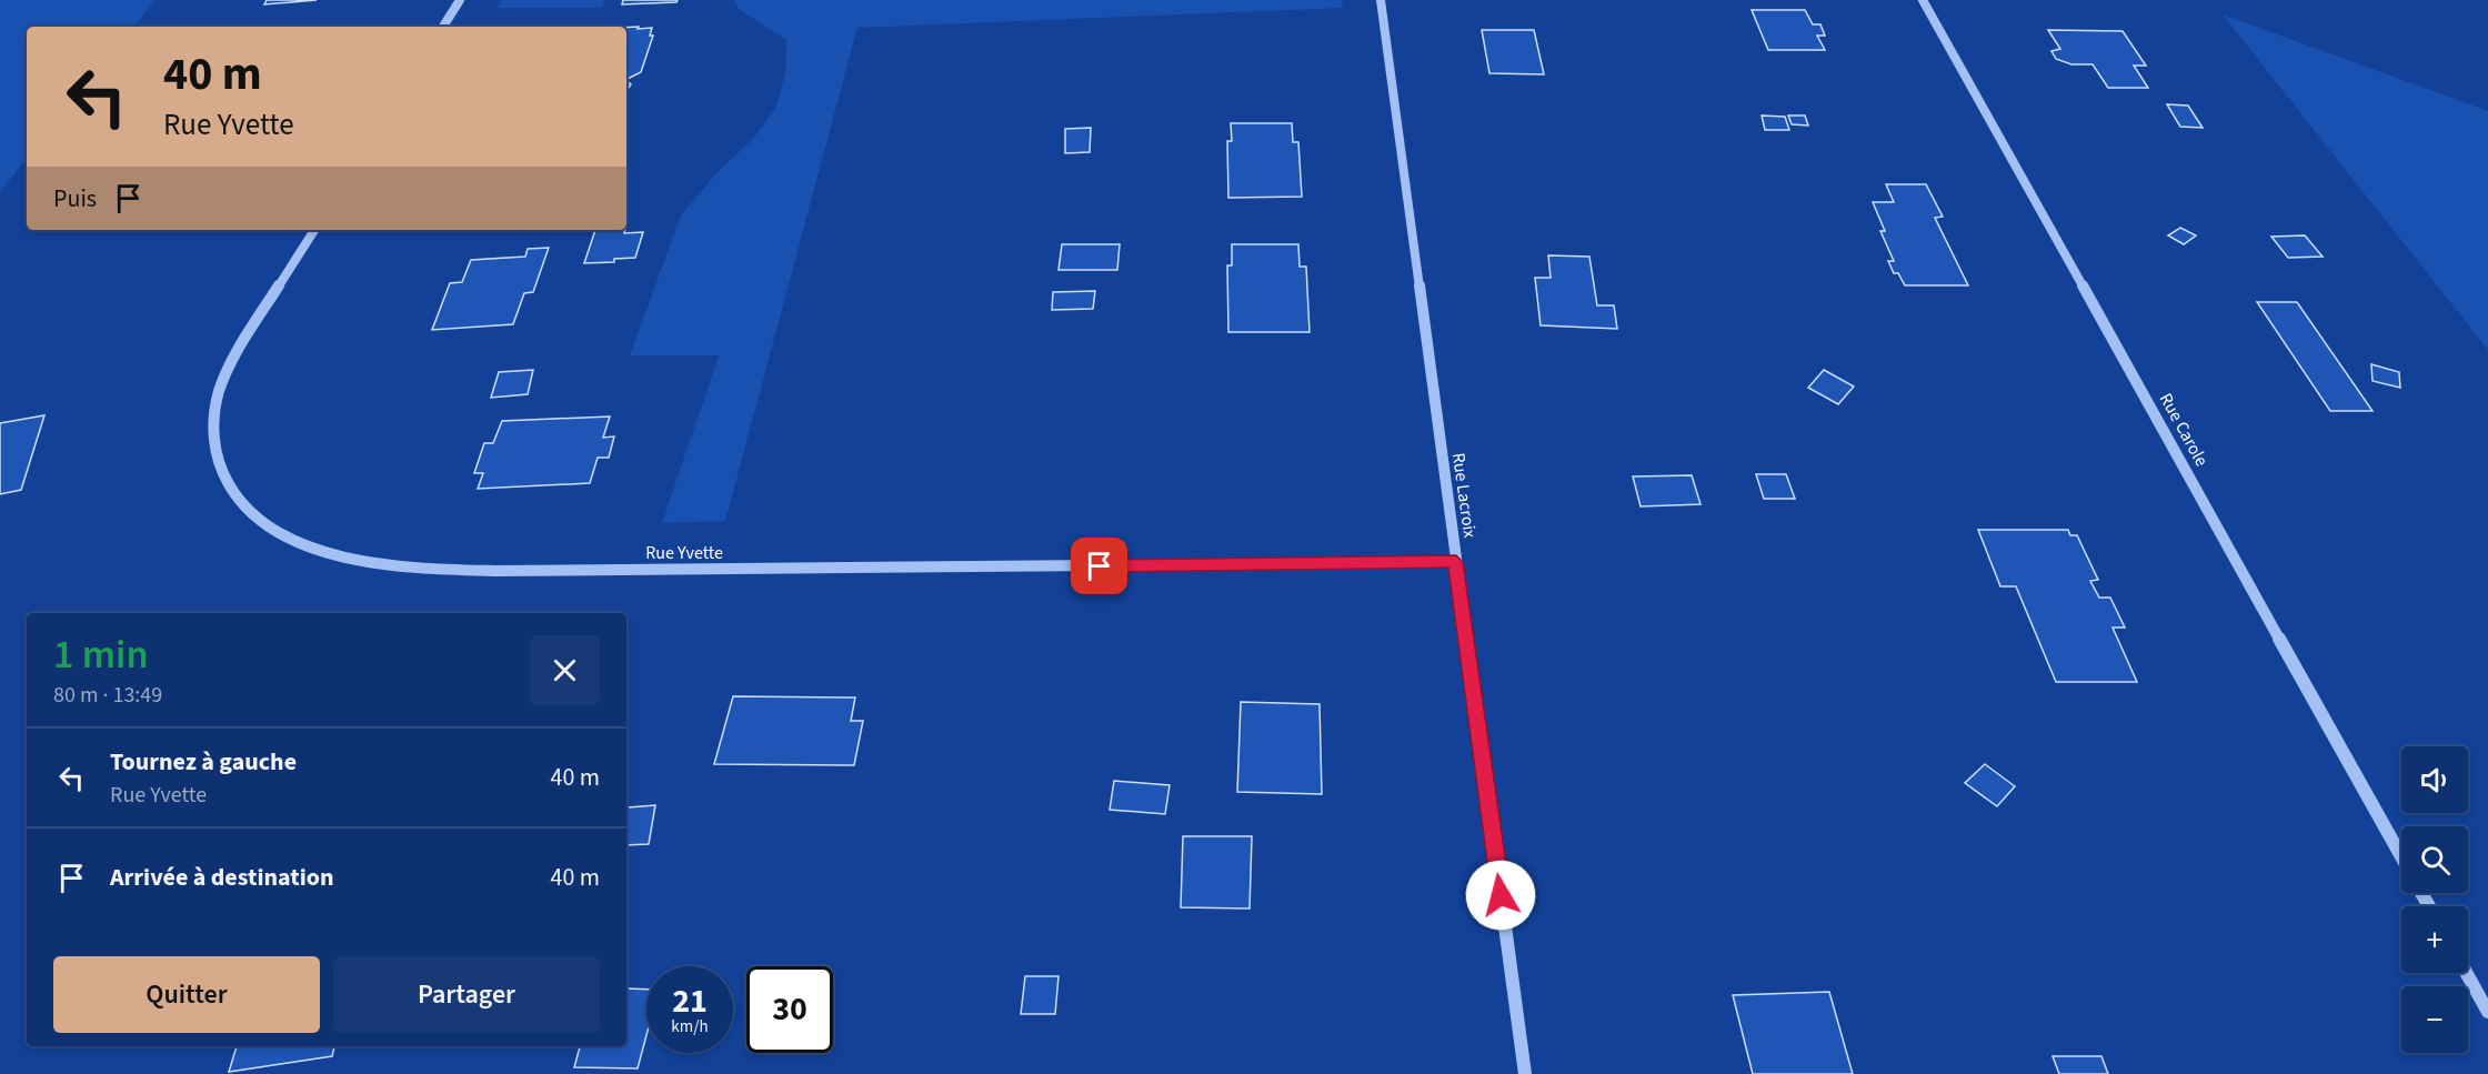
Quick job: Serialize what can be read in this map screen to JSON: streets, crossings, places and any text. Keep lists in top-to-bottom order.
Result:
{
  "streets": {
    "street": ["Rue Carole", "Rue Lacroix", "Rue Yvette"]
  },
  "crossings": [
    ["Rue Lacroix", "Rue Yvette"]
  ],
  "page": {
    "turn": ["40 m", "Rue Yvette"],
    "then": "Puis",
    "heading": ["1 min", "80 m · 13:49"],
    "list": [
      {
        "name": "Tournez à gauche",
        "note": "Rue Yvette",
        "value": "40 m"
      },
      {
        "name": "Arrivée à destination",
        "value": "40 m"
      }
    ],
    "map_buttons": ["+", "−"],
    "buttons": ["Quitter", "Partager"],
    "speed": "21 km/h",
    "limit": "30"
  }
}
